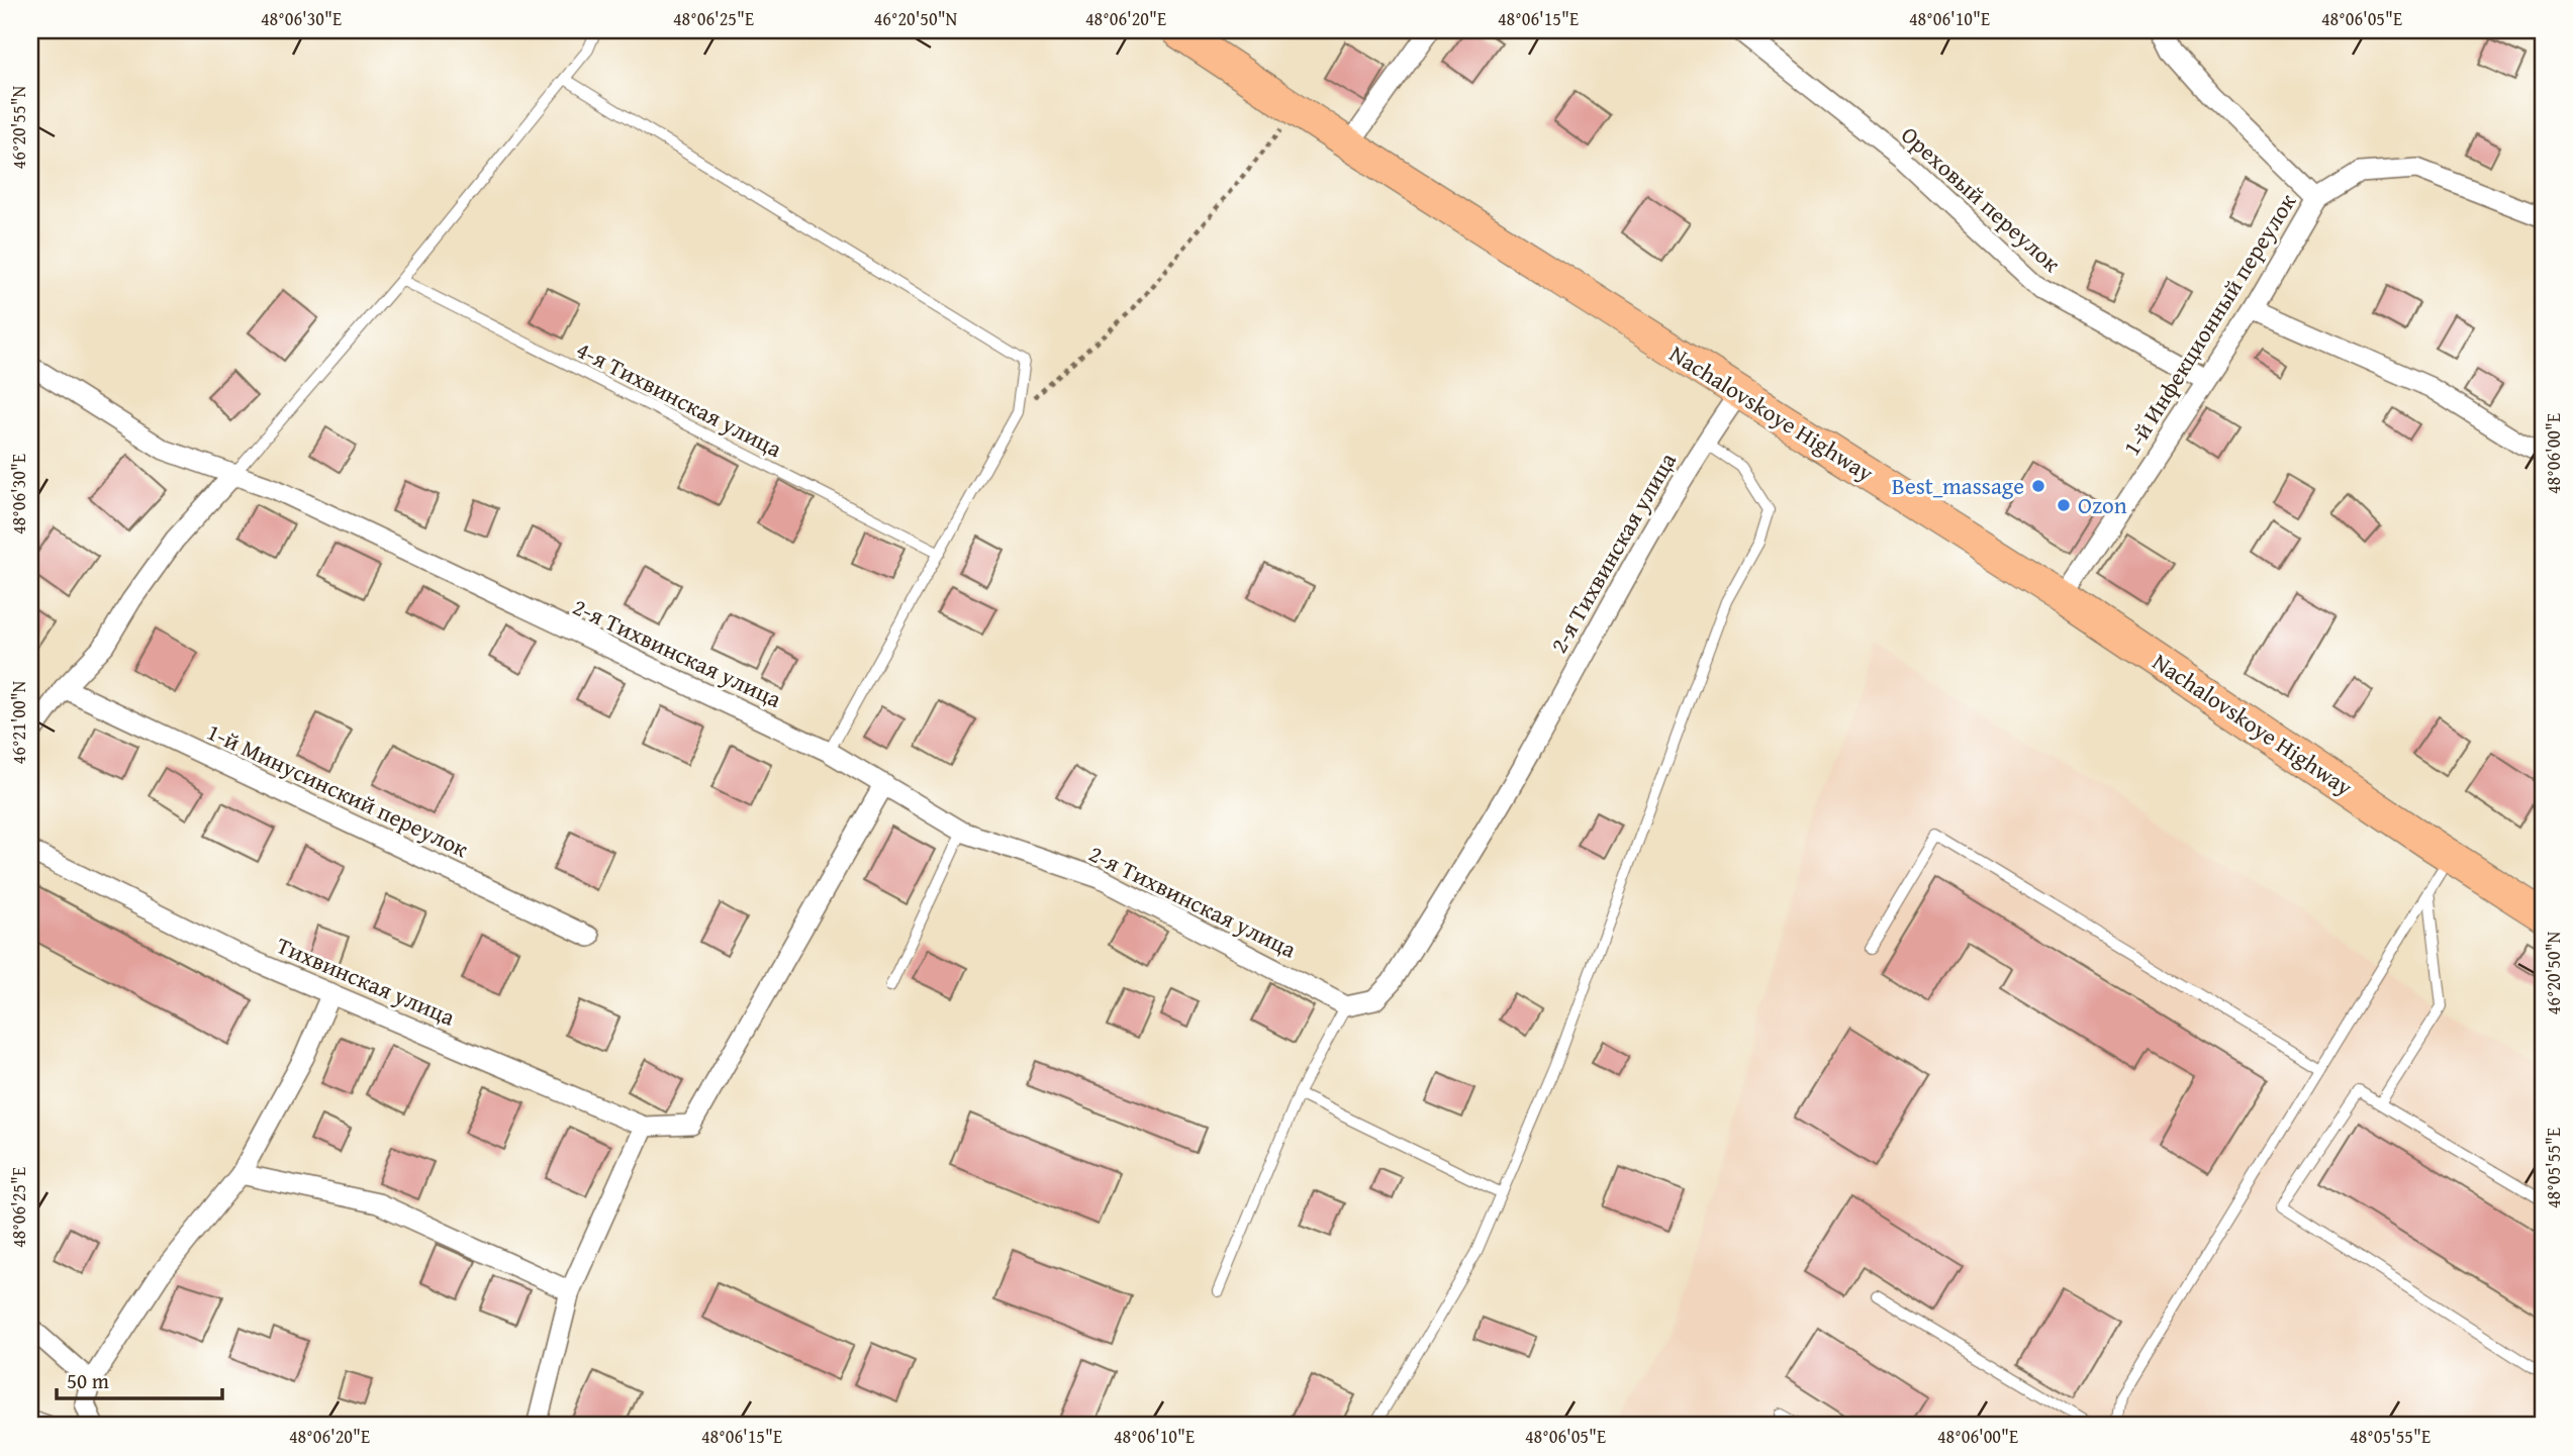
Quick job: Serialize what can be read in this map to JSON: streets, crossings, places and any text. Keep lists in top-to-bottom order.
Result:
{
  "streets": {
    "main road": ["Nachalovskoye Highway"],
    "street": [
      "Ореховый переулок",
      "1-й Инфекционный переулок",
      "2-я Тихвинская улица",
      "1-й Минусинский переулок",
      "Тихвинская улица"
    ],
    "lane": ["4-я Тихвинская улица"]
  },
  "crossings": [
    ["Ореховый переулок", "1-й Инфекционный переулок"],
    ["1-й Инфекционный переулок", "Nachalovskoye Highway"],
    ["Nachalovskoye Highway", "2-я Тихвинская улица"],
    ["2-я Тихвинская улица", "Тихвинская улица"]
  ],
  "places": ["Best_massage", "Ozon"],
  "scale_bar": "50 m",
  "coordinates": [
    "48°06'30\"E",
    "48°06'25\"E",
    "46°20'50\"N",
    "48°06'20\"E",
    "48°06'15\"E",
    "48°06'10\"E",
    "48°06'05\"E",
    "46°20'55\"N",
    "48°06'00\"E",
    "46°21'00\"N",
    "48°05'55\"E"
  ]
}
